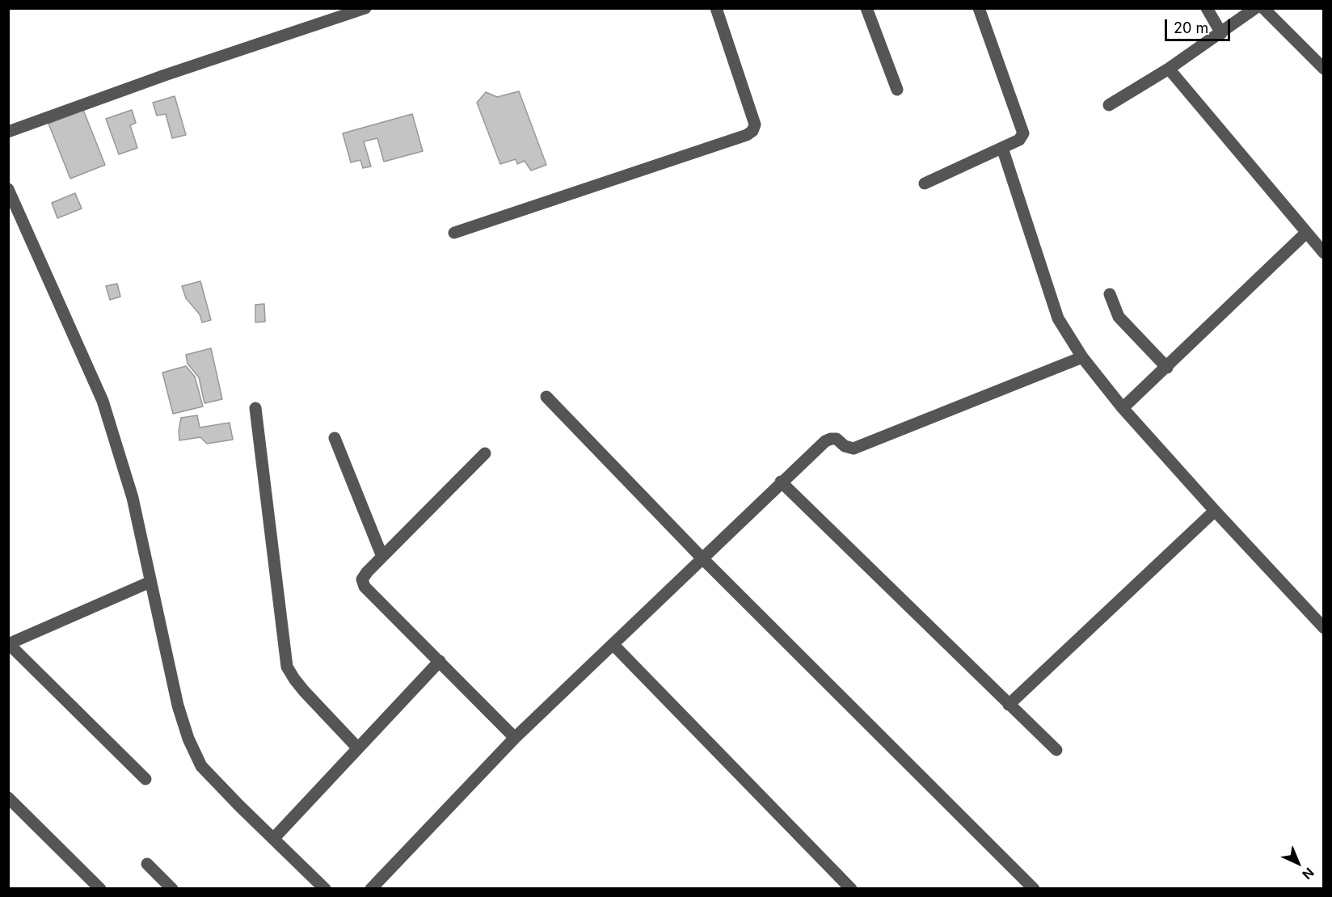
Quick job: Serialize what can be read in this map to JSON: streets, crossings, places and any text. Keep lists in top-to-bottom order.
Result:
{
  "scale_bar": "20 m",
  "north": "bottom right"
}
